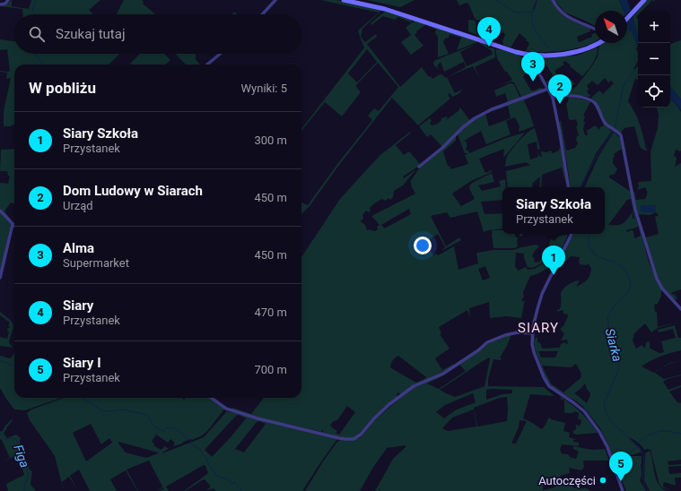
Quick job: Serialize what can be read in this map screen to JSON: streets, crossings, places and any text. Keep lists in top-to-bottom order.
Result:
{
  "districts": ["SIARY"],
  "water": ["Siarka", "Figa"],
  "places": ["Autoczęści"],
  "north": "top left",
  "page": {
    "map_buttons": ["+", "−"],
    "search": "Szukaj tutaj",
    "pins": [
      "4",
      "3",
      "2",
      "1",
      "5"
    ],
    "heading": ["W pobliżu", "Wyniki: 5"],
    "list": [
      {
        "mark": "1",
        "name": "Siary Szkoła",
        "note": "Przystanek",
        "value": "300 m"
      },
      {
        "mark": "2",
        "name": "Dom Ludowy w Siarach",
        "note": "Urząd",
        "value": "450 m"
      },
      {
        "mark": "3",
        "name": "Alma",
        "note": "Supermarket",
        "value": "450 m"
      },
      {
        "mark": "4",
        "name": "Siary",
        "note": "Przystanek",
        "value": "470 m"
      },
      {
        "mark": "5",
        "name": "Siary I",
        "note": "Przystanek",
        "value": "700 m"
      }
    ],
    "popup": ["Siary Szkoła", "Przystanek"]
  }
}
